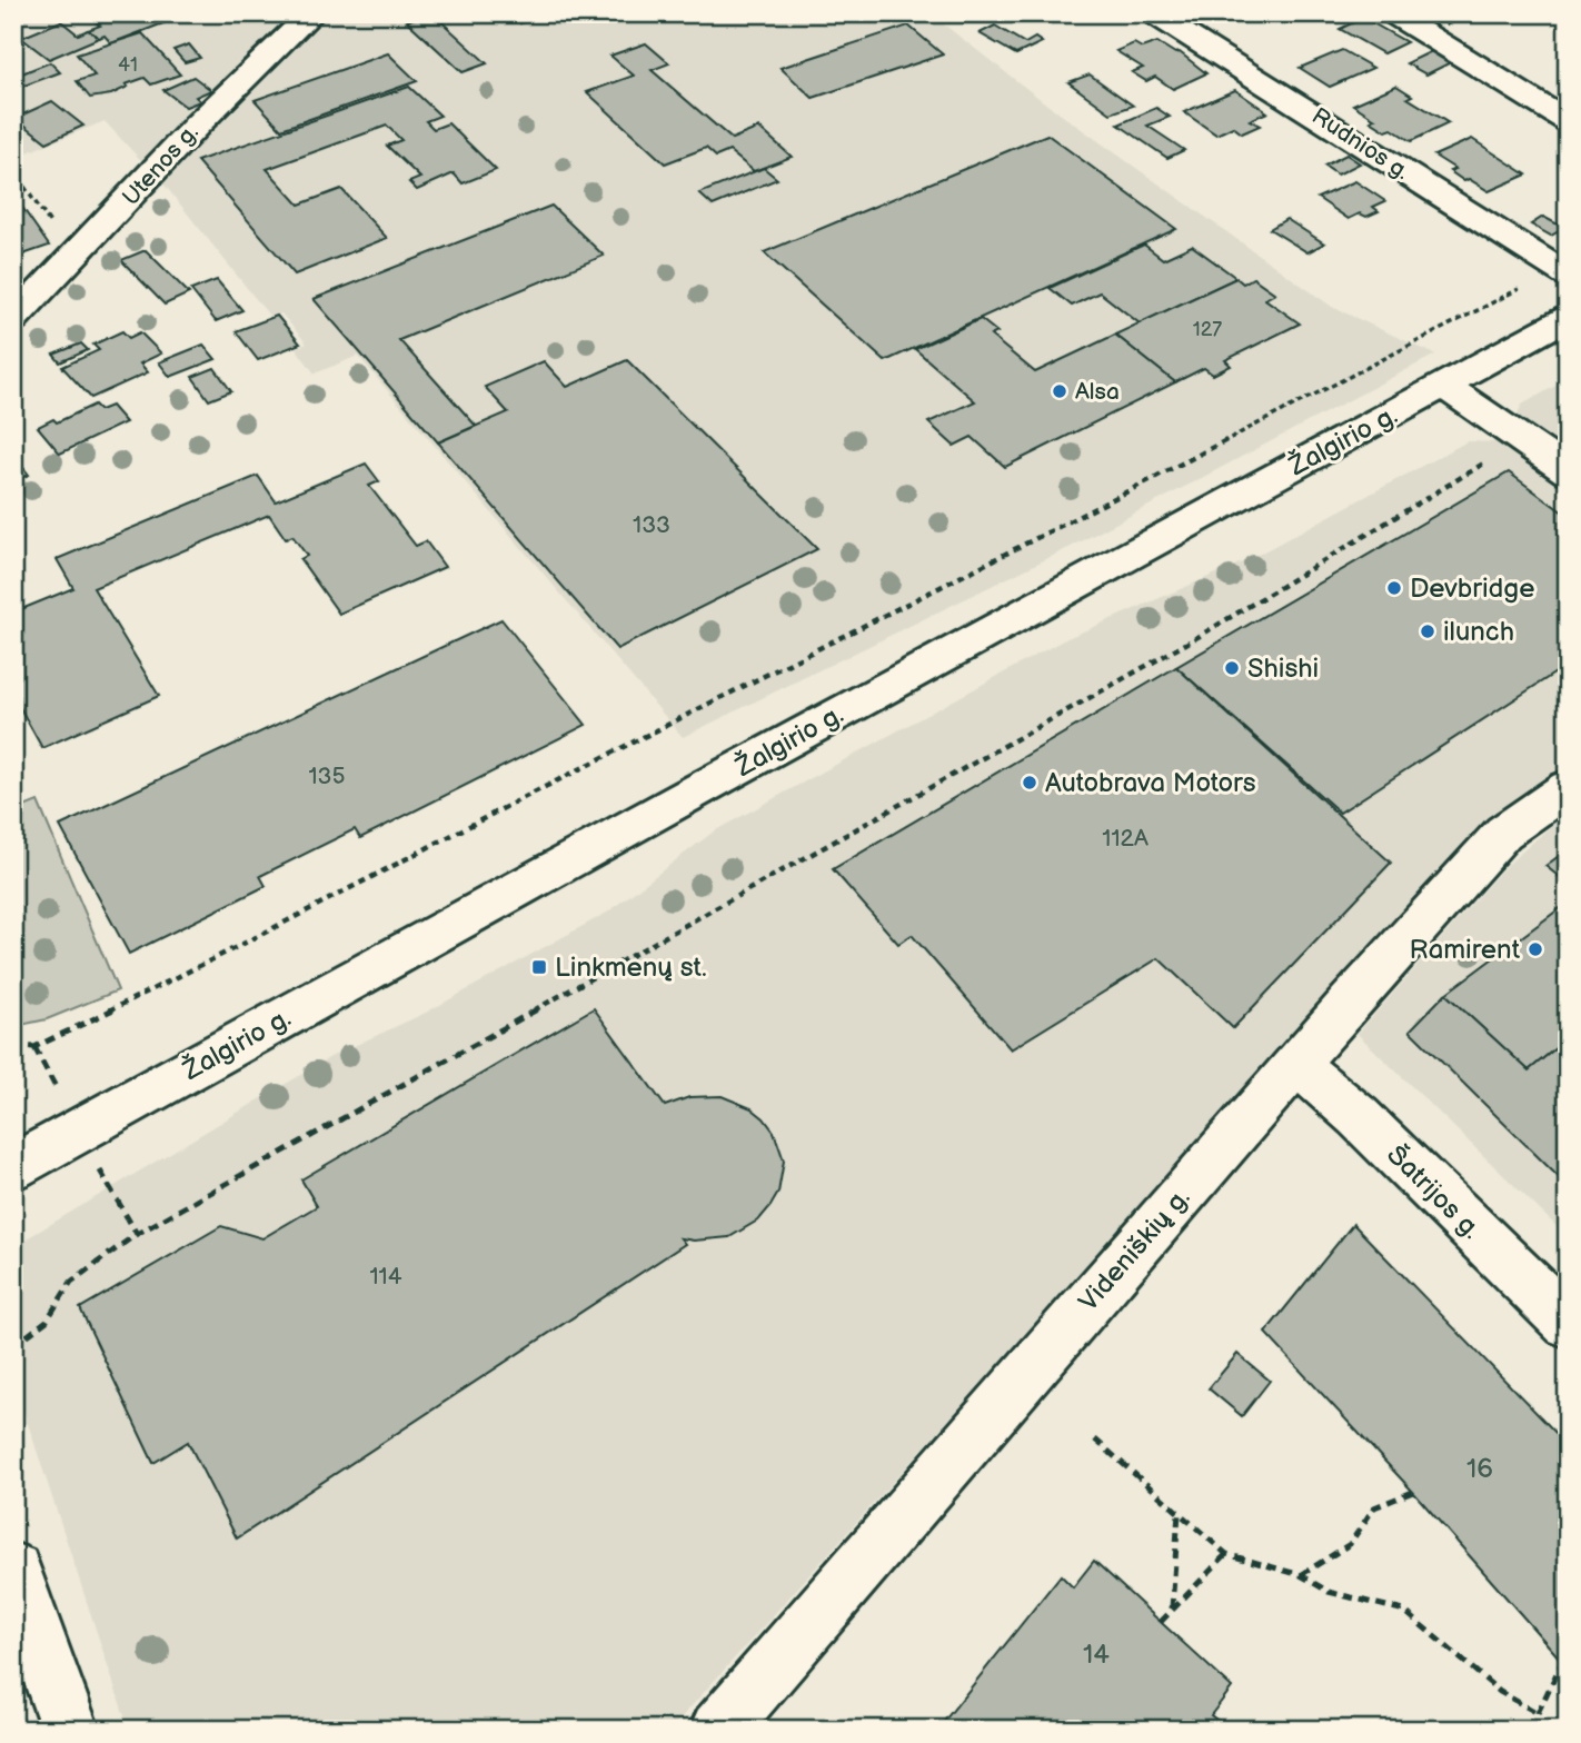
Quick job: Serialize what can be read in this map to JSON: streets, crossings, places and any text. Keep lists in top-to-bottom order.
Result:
{
  "streets": {
    "street": [
      "Rudnios g.",
      "Utenos g.",
      "Žalgirio g.",
      "Šatrijos g.",
      "Videniškių g."
    ]
  },
  "crossings": [
    ["Šatrijos g.", "Videniškių g."]
  ],
  "places": {
    "other": [
      "Alsa",
      "Devbridge",
      "ilunch",
      "Shishi",
      "Autobrava Motors",
      "Ramirent"
    ],
    "transit": ["Linkmenų st."]
  },
  "house_numbers": [
    "41",
    "127",
    "133",
    "135",
    "112A",
    "114",
    "16",
    "14"
  ]
}
